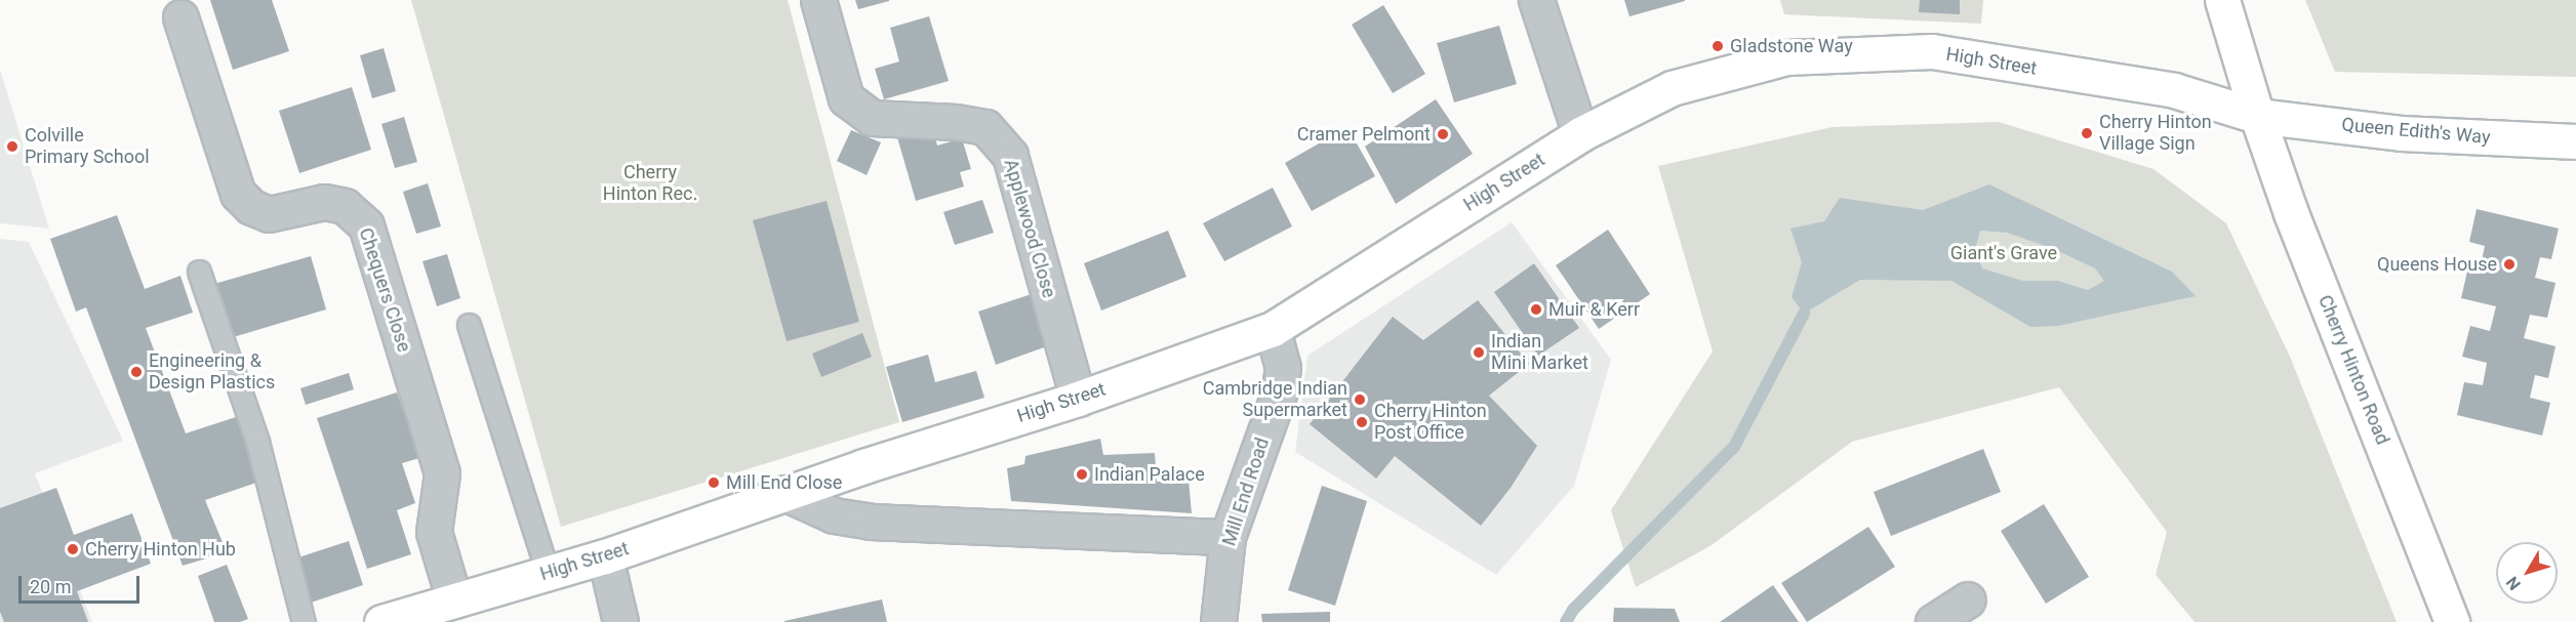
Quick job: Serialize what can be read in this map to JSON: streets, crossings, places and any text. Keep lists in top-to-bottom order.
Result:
{
  "streets": {
    "street": [
      "High Street",
      "Queen Edith's Way",
      "Applewood Close",
      "Chequers Close",
      "Cherry Hinton Road",
      "Mill End Road"
    ]
  },
  "crossings": [
    ["High Street", "Queen Edith's Way"],
    ["High Street", "Applewood Close"],
    ["High Street", "Chequers Close"],
    ["High Street", "Cherry Hinton Road"],
    ["High Street", "Mill End Road"],
    ["Queen Edith's Way", "Cherry Hinton Road"]
  ],
  "parks": ["Cherry Hinton Rec.", "Giant's Grave"],
  "places": [
    "Gladstone Way",
    "Cherry Hinton Village Sign",
    "Cramer Pelmont",
    "Colville Primary School",
    "Queens House",
    "Muir & Kerr",
    "Indian Mini Market",
    "Engineering & Design Plastics",
    "Cambridge Indian Supermarket",
    "Cherry Hinton Post Office",
    "Indian Palace",
    "Mill End Close",
    "Cherry Hinton Hub"
  ],
  "scale_bar": "20 m",
  "north": "bottom left"
}
